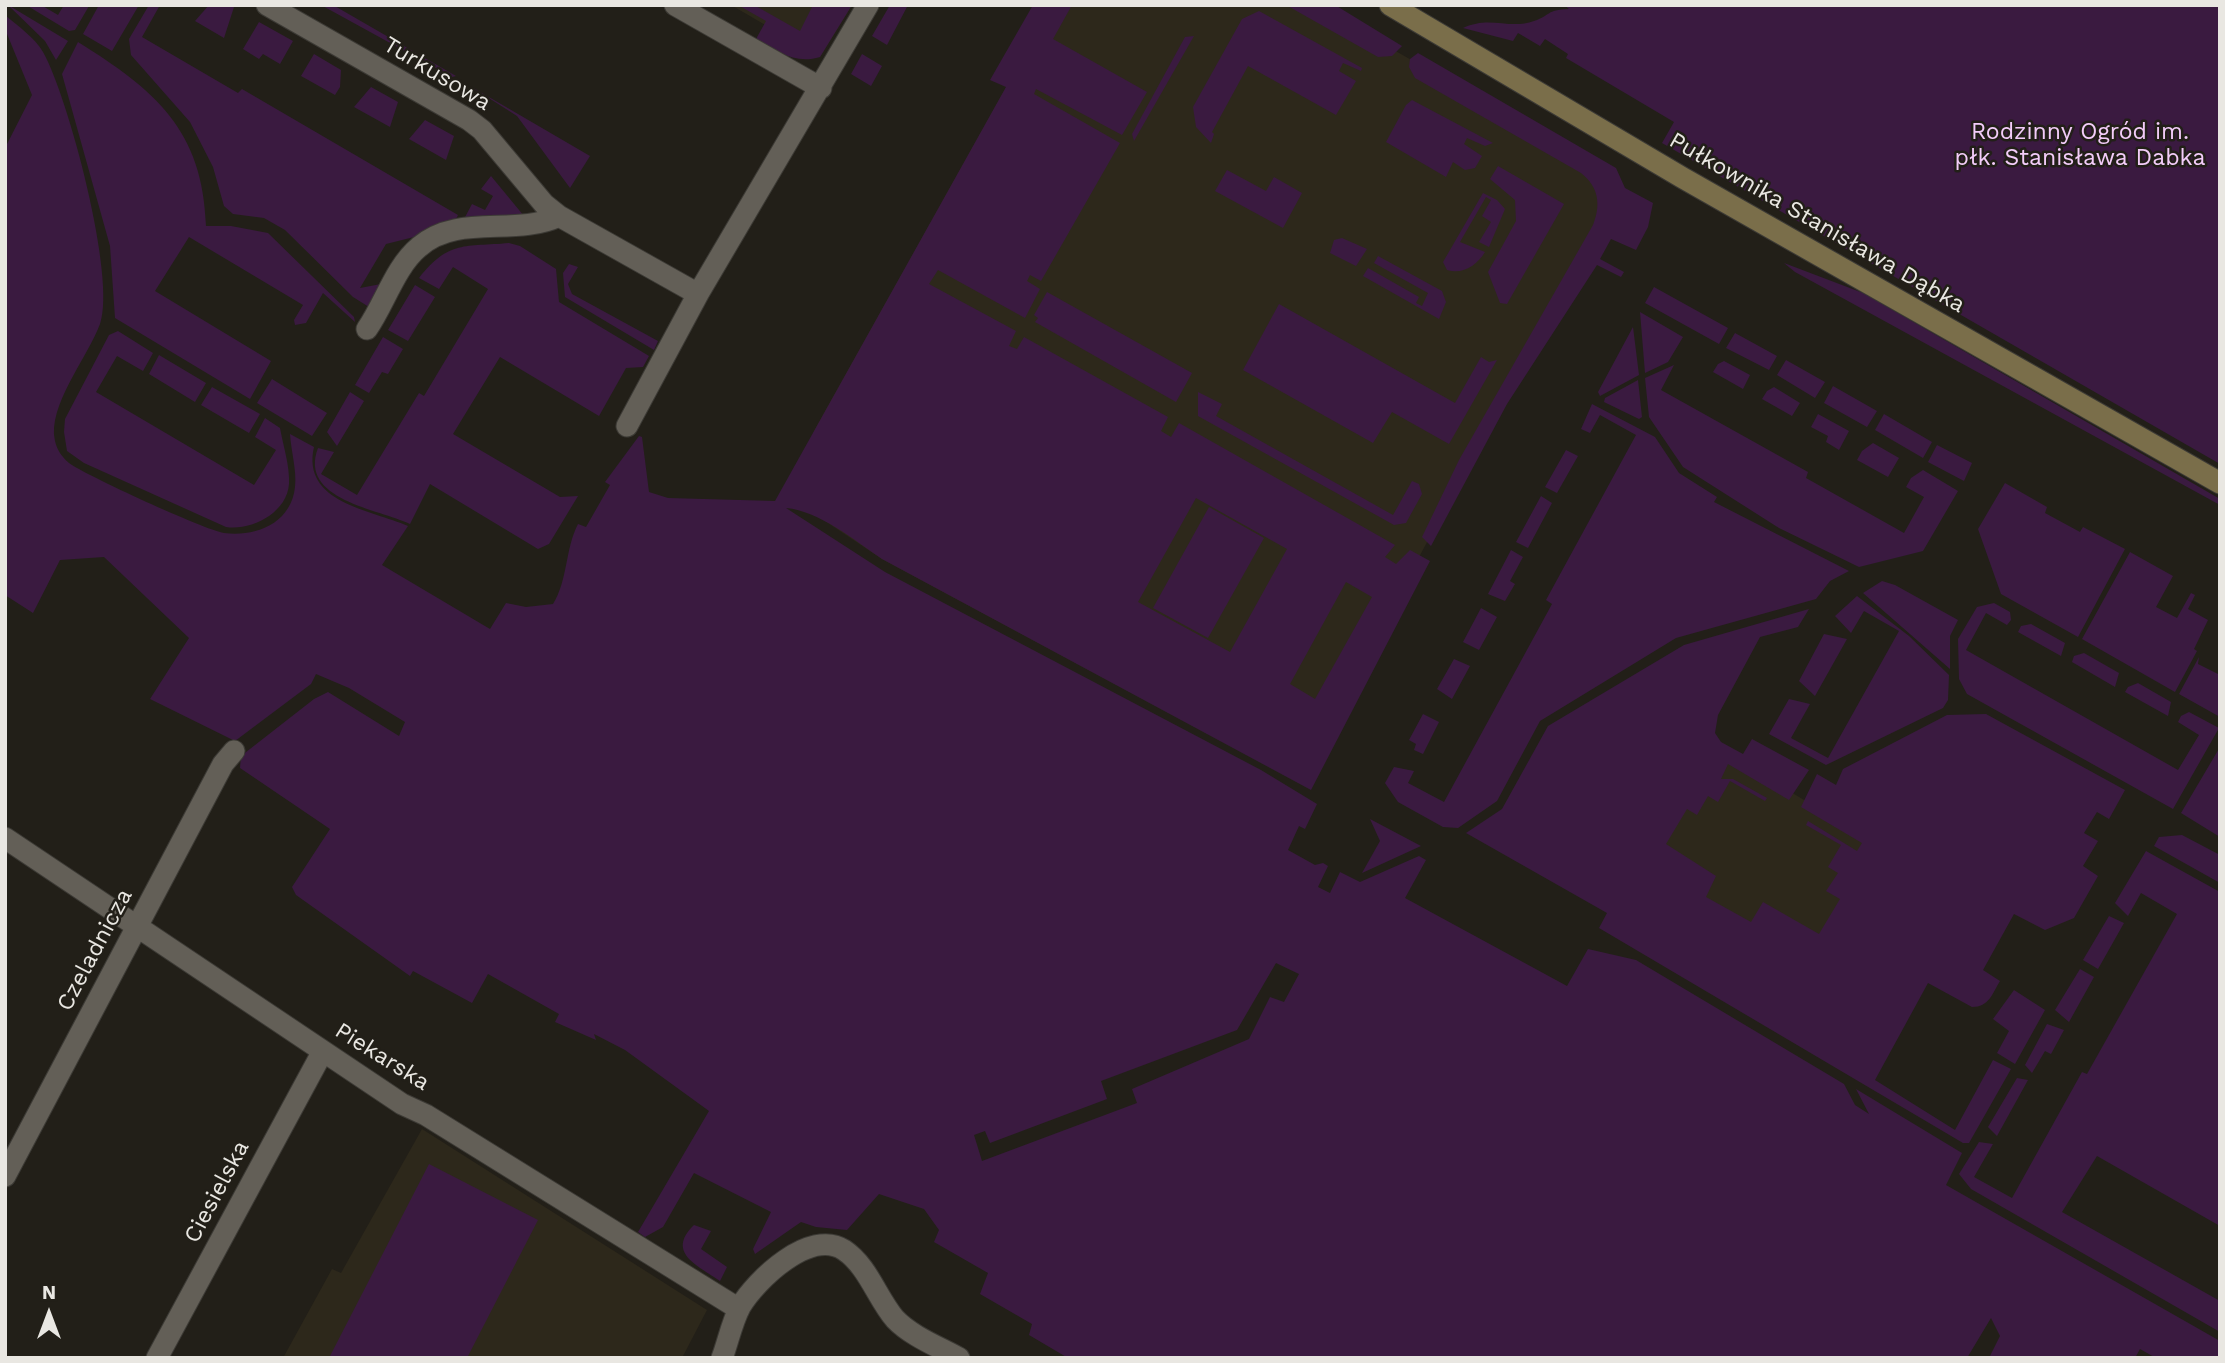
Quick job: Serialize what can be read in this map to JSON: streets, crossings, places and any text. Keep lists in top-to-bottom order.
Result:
{
  "streets": {
    "street": [
      "Turkusowa",
      "Pułkownika Stanisława Dąbka",
      "Czeladnicza",
      "Piekarska",
      "Ciesielska"
    ]
  },
  "crossings": [
    ["Czeladnicza", "Piekarska"],
    ["Piekarska", "Ciesielska"]
  ],
  "parks": ["Rodzinny Ogród im. płk. Stanisława Dabka"],
  "north": "top"
}
